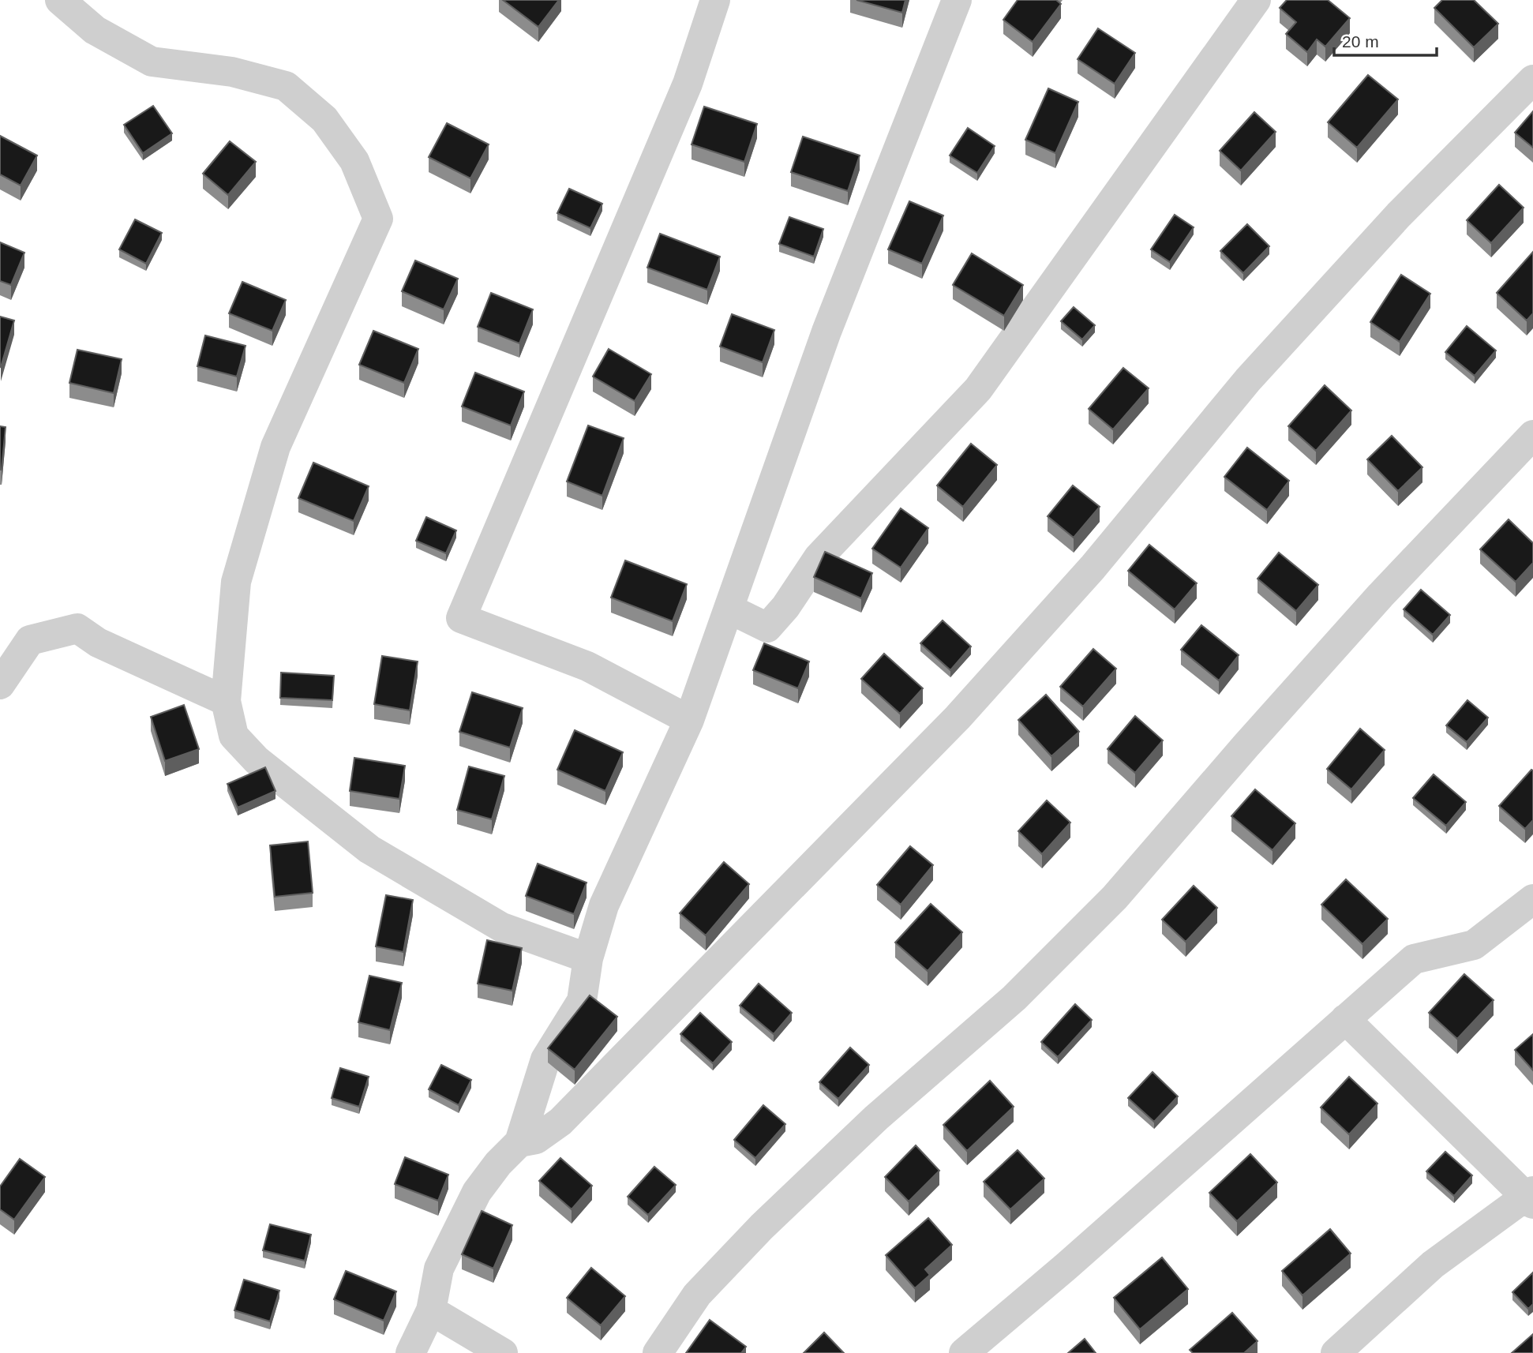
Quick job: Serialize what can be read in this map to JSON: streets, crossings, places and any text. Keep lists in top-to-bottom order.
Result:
{
  "scale_bar": "20 m"
}
